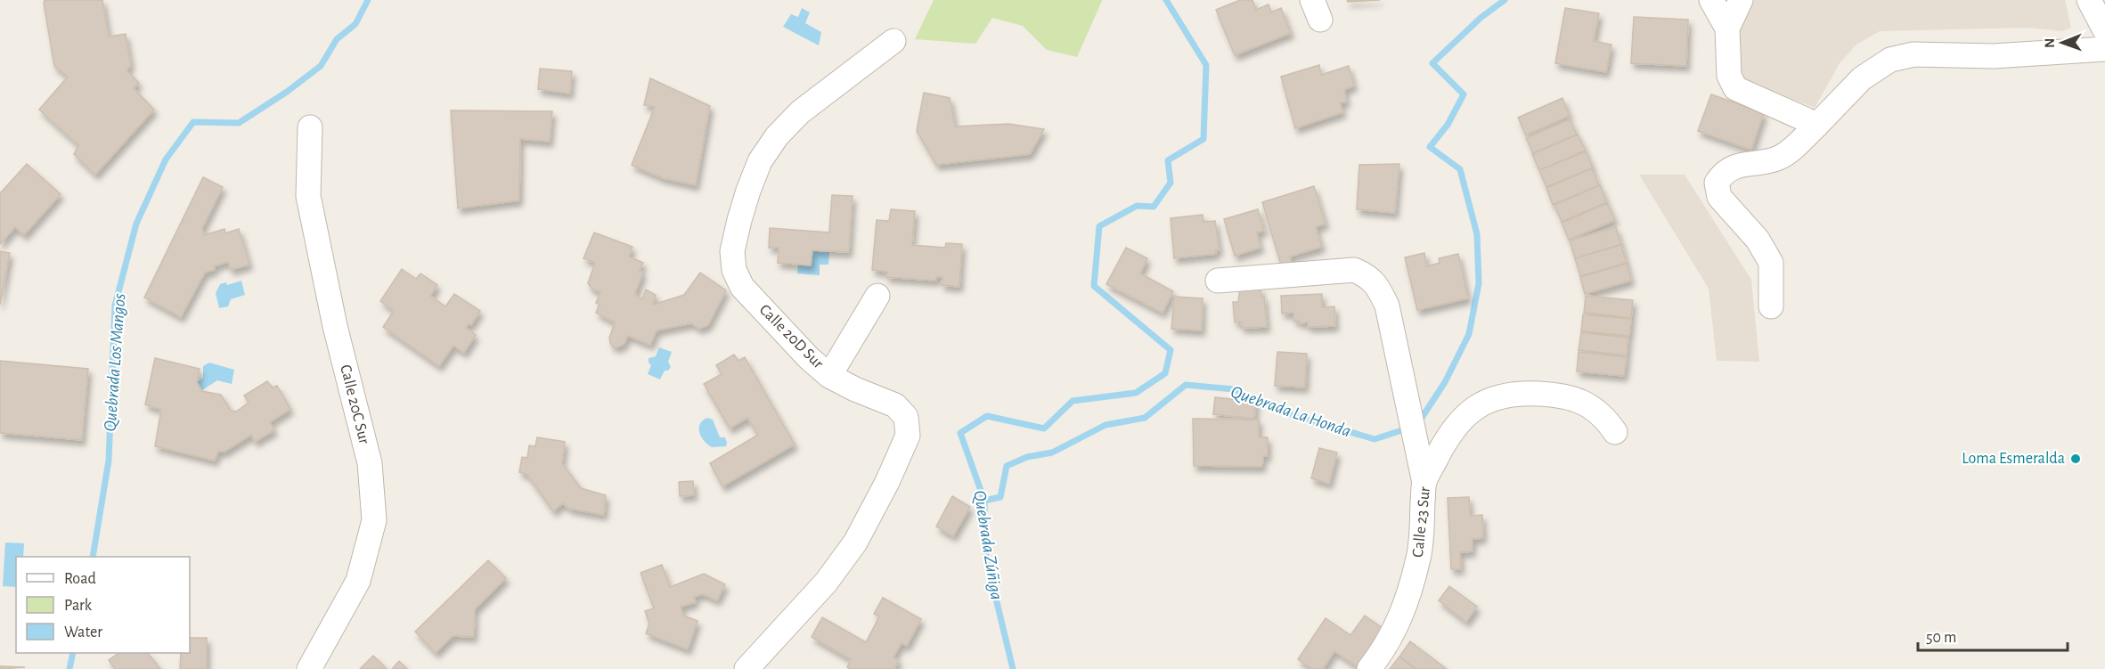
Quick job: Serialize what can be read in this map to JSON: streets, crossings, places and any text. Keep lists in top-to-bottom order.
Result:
{
  "streets": {
    "street": ["Calle 20D Sur", "Calle 20C Sur", "Calle 23 Sur"]
  },
  "water": ["Quebrada Los Mangos", "Quebrada La Honda", "Quebrada Zúñiga"],
  "places": ["Loma Esmeralda"],
  "legend": ["Road", "Park", "Water"],
  "scale_bar": "50 m",
  "north": "left"
}
